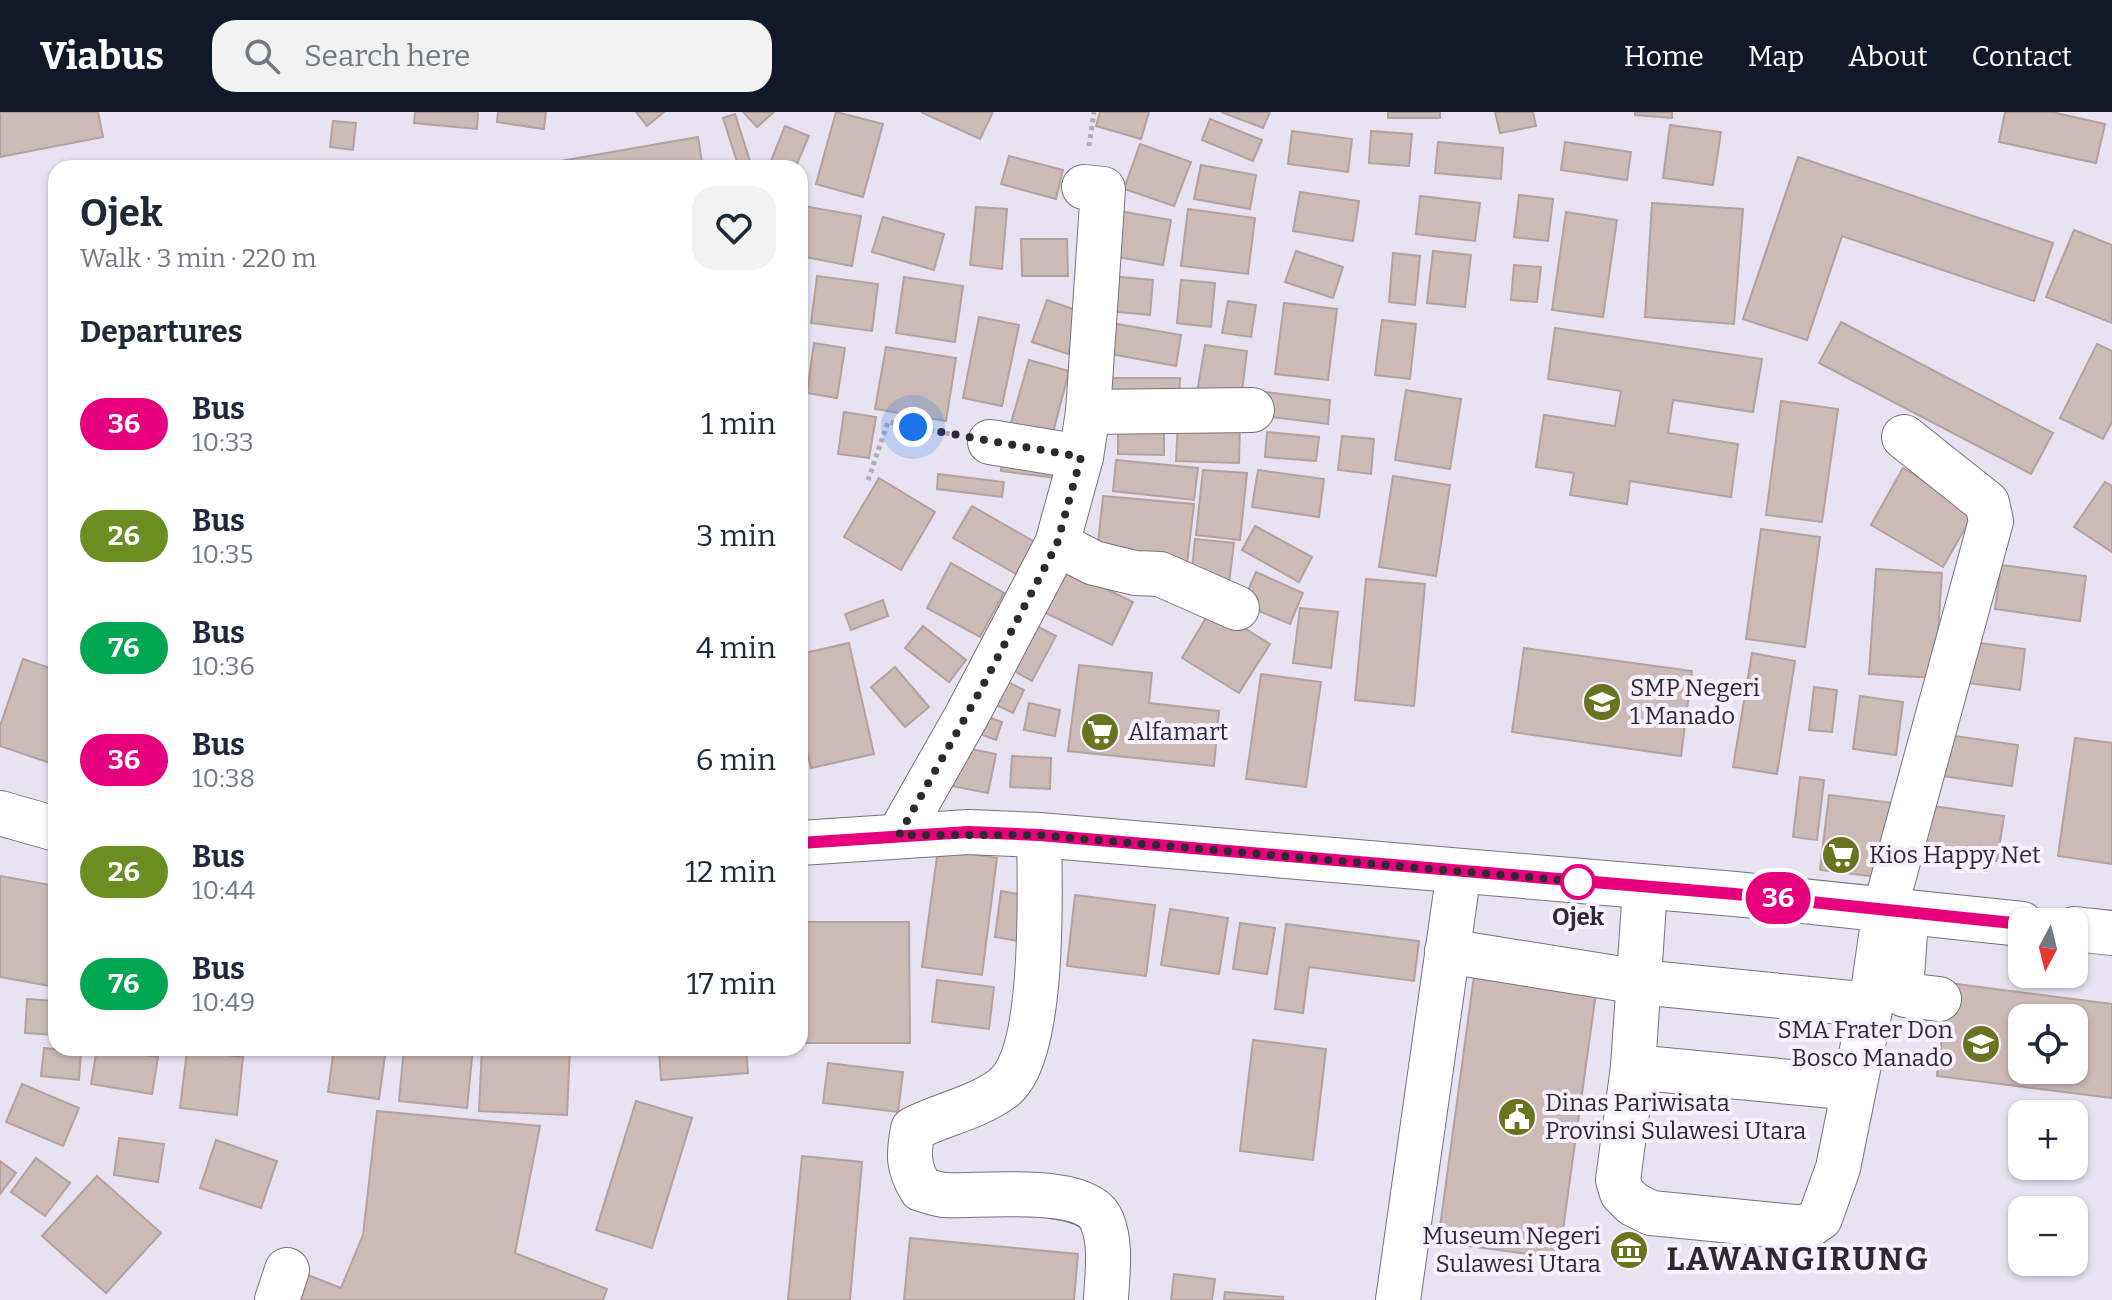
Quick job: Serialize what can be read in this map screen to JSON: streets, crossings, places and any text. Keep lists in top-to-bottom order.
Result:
{
  "districts": ["LAWANGIRUNG"],
  "places": {
    "school or university": ["SMP Negeri 1 Manado", "SMA Frater Don Bosco Manado"],
    "supermarket": ["Alfamart", "Kios Happy Net"],
    "other": ["Ojek"],
    "public building": ["Dinas Pariwisata Provinsi Sulawesi Utara"],
    "museum": ["Museum Negeri Sulawesi Utara"]
  },
  "lines": ["bus line 36"],
  "north": "bottom",
  "page": {
    "header": "Viabus",
    "search": "Search here",
    "nav": [
      "Home",
      "Map",
      "About",
      "Contact"
    ],
    "on_map": "36",
    "heading": [
      ["Ojek", "Walk · 3 min · 220 m"],
      "Departures"
    ],
    "list": [
      {
        "mark": "36",
        "name": "Bus",
        "note": "10:33",
        "value": "1 min"
      },
      {
        "mark": "26",
        "name": "Bus",
        "note": "10:35",
        "value": "3 min"
      },
      {
        "mark": "76",
        "name": "Bus",
        "note": "10:36",
        "value": "4 min"
      },
      {
        "mark": "36",
        "name": "Bus",
        "note": "10:38",
        "value": "6 min"
      },
      {
        "mark": "26",
        "name": "Bus",
        "note": "10:44",
        "value": "12 min"
      },
      {
        "mark": "76",
        "name": "Bus",
        "note": "10:49",
        "value": "17 min"
      }
    ],
    "map_buttons": ["+", "−"]
  }
}
